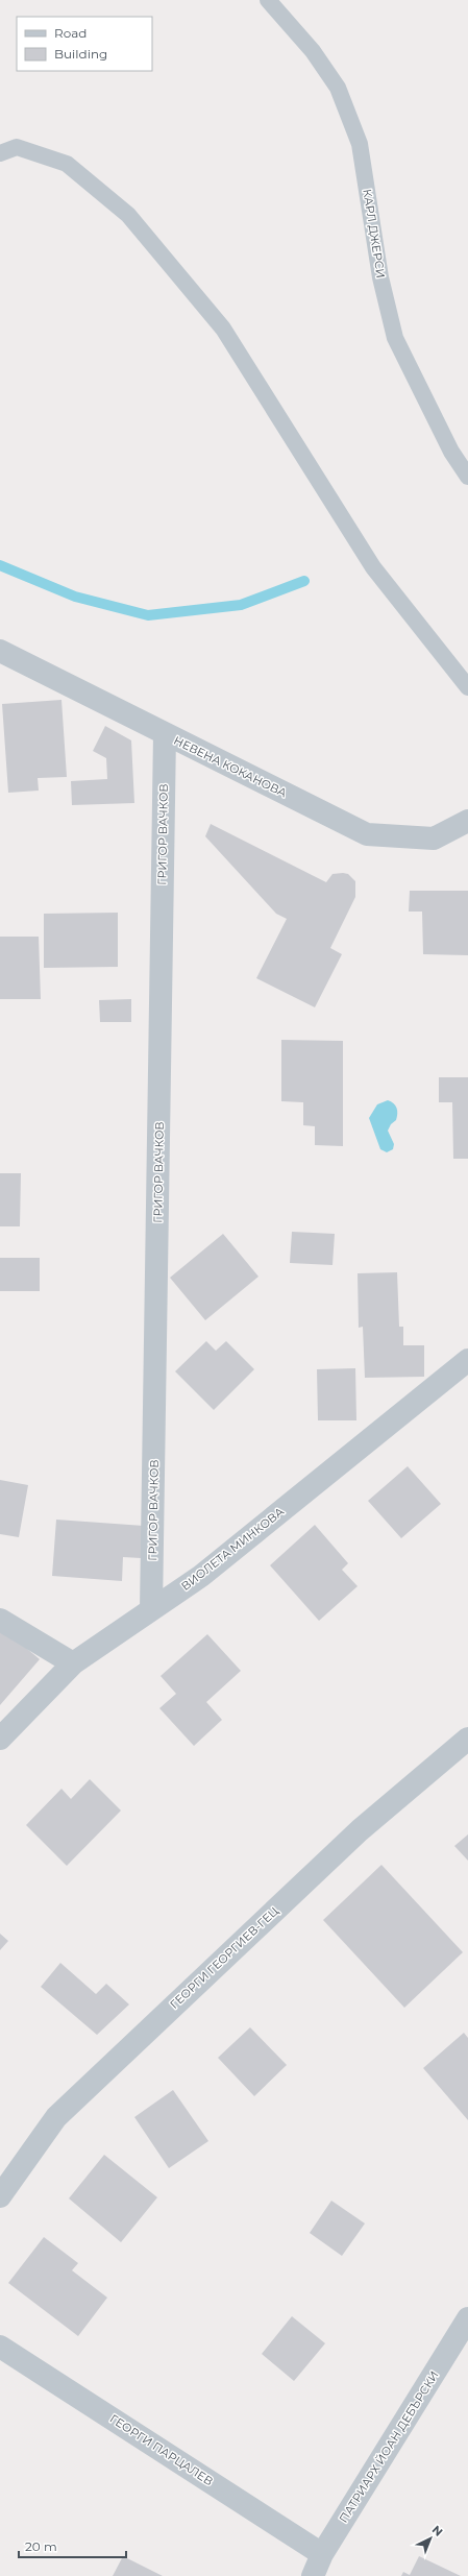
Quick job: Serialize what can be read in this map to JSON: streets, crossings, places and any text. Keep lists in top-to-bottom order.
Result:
{
  "streets": {
    "street": [
      "НЕВЕНА КОКАНОВА",
      "ГРИГОР ВАЧКОВ",
      "ВИОЛЕТА МИНКОВА",
      "ГЕОРГИ ГЕОРГИЕВ-ГЕЦ",
      "ПАТРИАРХ ЙОАН ДЕБЪРСКИ",
      "ГЕОРГИ ПАРЦАЛЕВ"
    ],
    "lane": ["КАРЛ ДЖЕРСИ"]
  },
  "crossings": [
    ["НЕВЕНА КОКАНОВА", "ГРИГОР ВАЧКОВ"],
    ["ГРИГОР ВАЧКОВ", "ВИОЛЕТА МИНКОВА"],
    ["ПАТРИАРХ ЙОАН ДЕБЪРСКИ", "ГЕОРГИ ПАРЦАЛЕВ"]
  ],
  "legend": ["Road", "Building"],
  "scale_bar": "20 m",
  "north": "top right"
}
